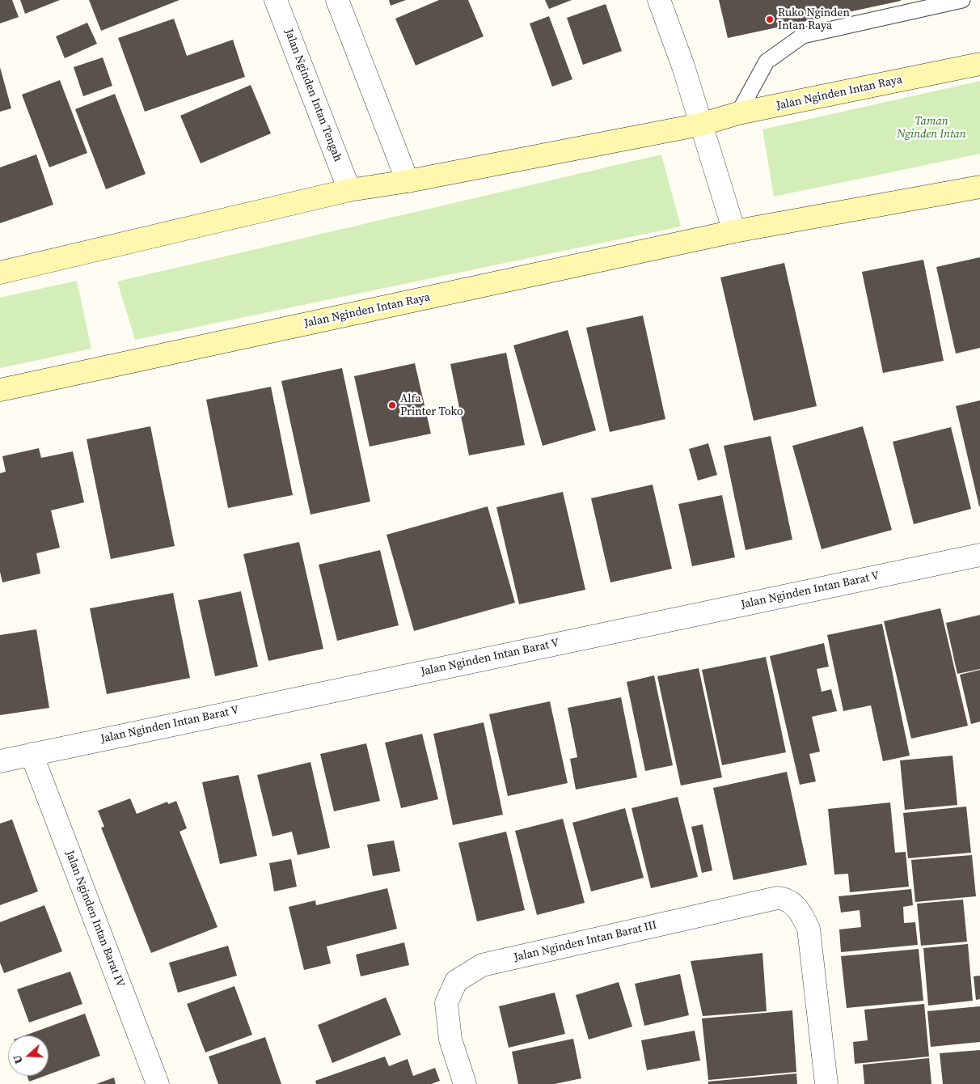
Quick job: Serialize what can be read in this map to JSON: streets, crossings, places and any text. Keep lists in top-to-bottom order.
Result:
{
  "streets": {
    "street": [
      "Jalan Nginden Intan Raya",
      "Jalan Nginden Intan Tengah",
      "Jalan Nginden Intan Barat V",
      "Jalan Nginden Intan Barat IV",
      "Jalan Nginden Intan Barat III"
    ]
  },
  "crossings": [
    ["Jalan Nginden Intan Raya", "Jalan Nginden Intan Tengah"],
    ["Jalan Nginden Intan Barat V", "Jalan Nginden Intan Barat IV"]
  ],
  "parks": ["Taman Nginden Intan"],
  "places": ["Ruko Nginden Intan Raya", "Alfa Printer Toko"],
  "north": "left"
}
